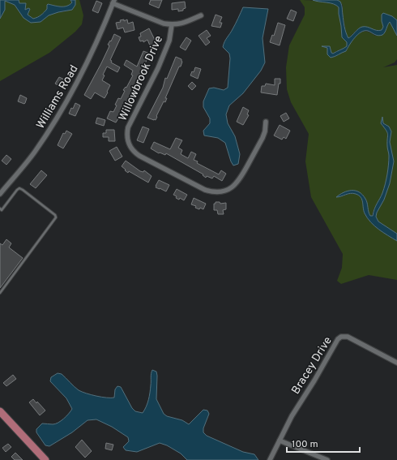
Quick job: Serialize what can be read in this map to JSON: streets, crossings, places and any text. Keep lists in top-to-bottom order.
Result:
{
  "streets": {
    "street": ["Willowbrook Drive", "Williams Road", "Bracey Drive"]
  },
  "crossings": [
    ["Willowbrook Drive", "Williams Road"]
  ],
  "scale_bar": "100 m"
}
